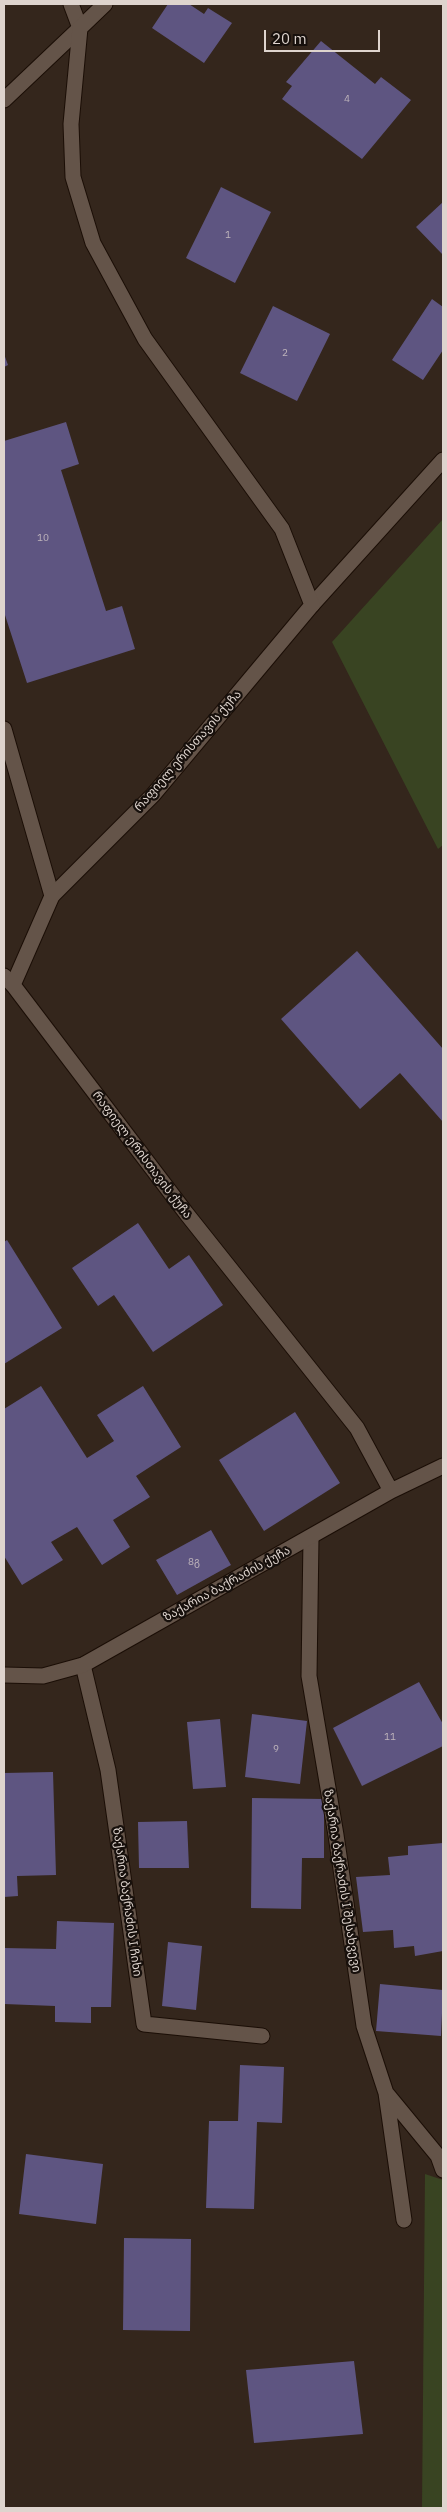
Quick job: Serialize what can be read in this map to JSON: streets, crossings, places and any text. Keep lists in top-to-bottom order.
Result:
{
  "streets": {
    "street": [
      "რაფიელ ერისთავის ქუჩა",
      "ზაქარია ბაქრაძის ქუჩა",
      "ზაქარია ბაქრაძის I შესახვევი",
      "ზაქარია ბაქრაძის I ჩიხი"
    ]
  },
  "crossings": [
    ["რაფიელ ერისთავის ქუჩა", "ზაქარია ბაქრაძის ქუჩა"],
    ["ზაქარია ბაქრაძის ქუჩა", "ზაქარია ბაქრაძის I შესახვევი"],
    ["ზაქარია ბაქრაძის ქუჩა", "ზაქარია ბაქრაძის I ჩიხი"]
  ],
  "house_numbers": [
    "4",
    "1",
    "2",
    "10",
    "8გ",
    "11",
    "9"
  ],
  "scale_bar": "20 m"
}
